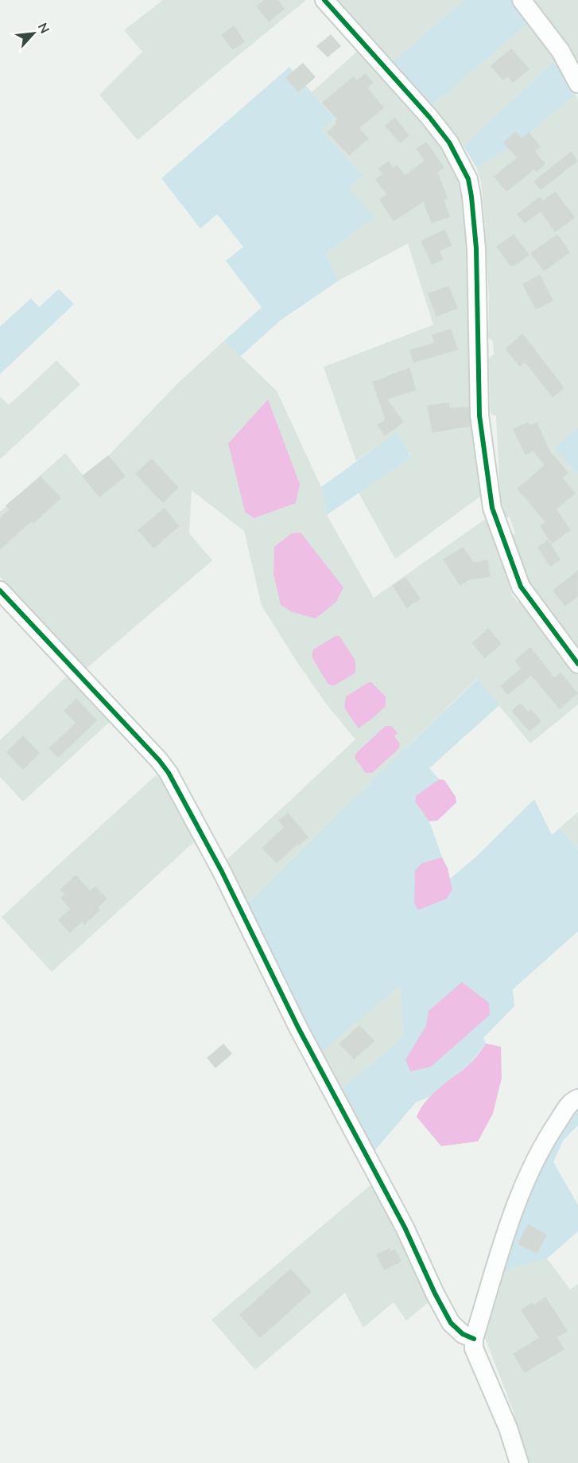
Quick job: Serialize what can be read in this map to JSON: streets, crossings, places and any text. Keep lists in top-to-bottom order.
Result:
{
  "north": "top right"
}
